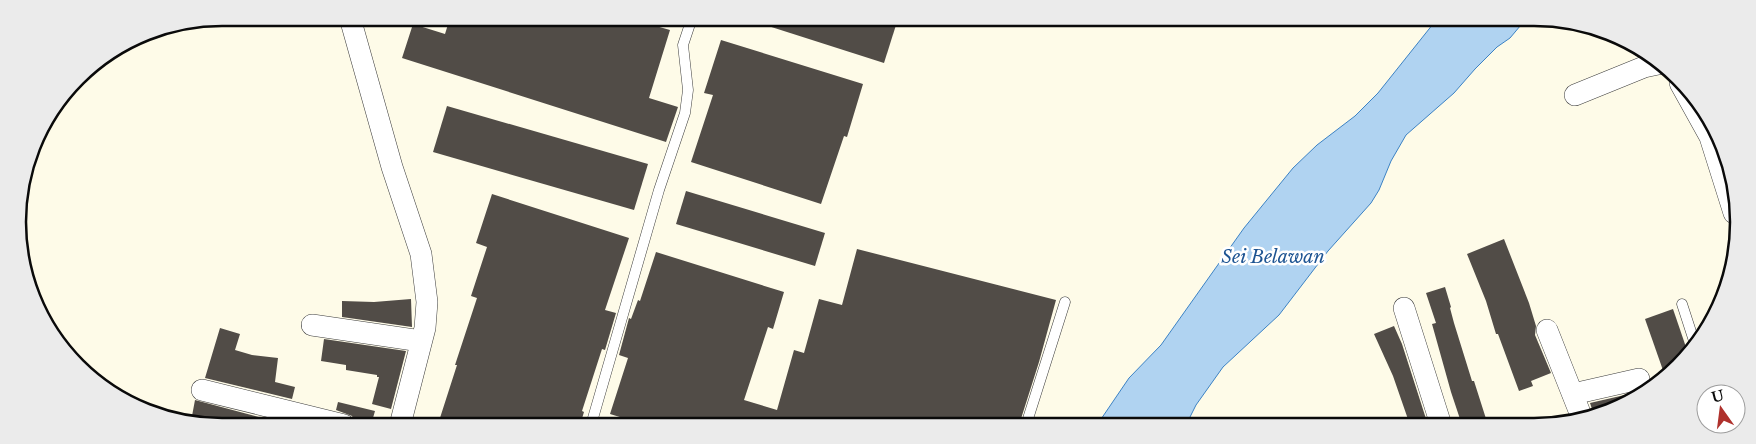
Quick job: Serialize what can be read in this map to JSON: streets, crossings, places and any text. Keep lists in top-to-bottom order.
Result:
{
  "water": ["Sei Belawan"],
  "north": "top"
}
